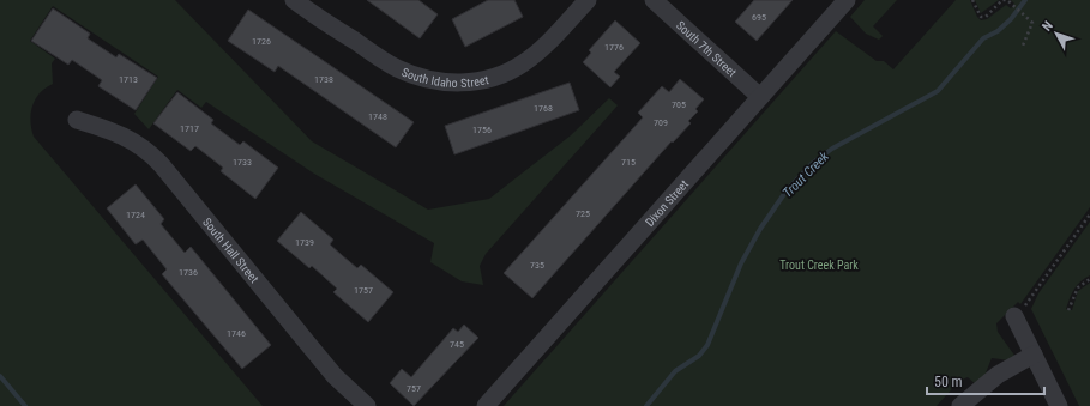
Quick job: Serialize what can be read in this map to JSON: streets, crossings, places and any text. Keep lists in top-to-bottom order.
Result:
{
  "streets": {
    "street": [
      "South 7th Street",
      "South Idaho Street",
      "Dixon Street",
      "South Hall Street"
    ]
  },
  "crossings": [
    ["South 7th Street", "Dixon Street"]
  ],
  "water": ["Trout Creek"],
  "parks": ["Trout Creek Park"],
  "house_numbers": [
    "695",
    "1726",
    "1776",
    "1713",
    "1738",
    "705",
    "1768",
    "1748",
    "709",
    "1717",
    "1756",
    "1733",
    "715",
    "725",
    "1724",
    "1739",
    "735",
    "1736",
    "1757",
    "1746",
    "745",
    "757"
  ],
  "scale_bar": "50 m",
  "north": "top left"
}
